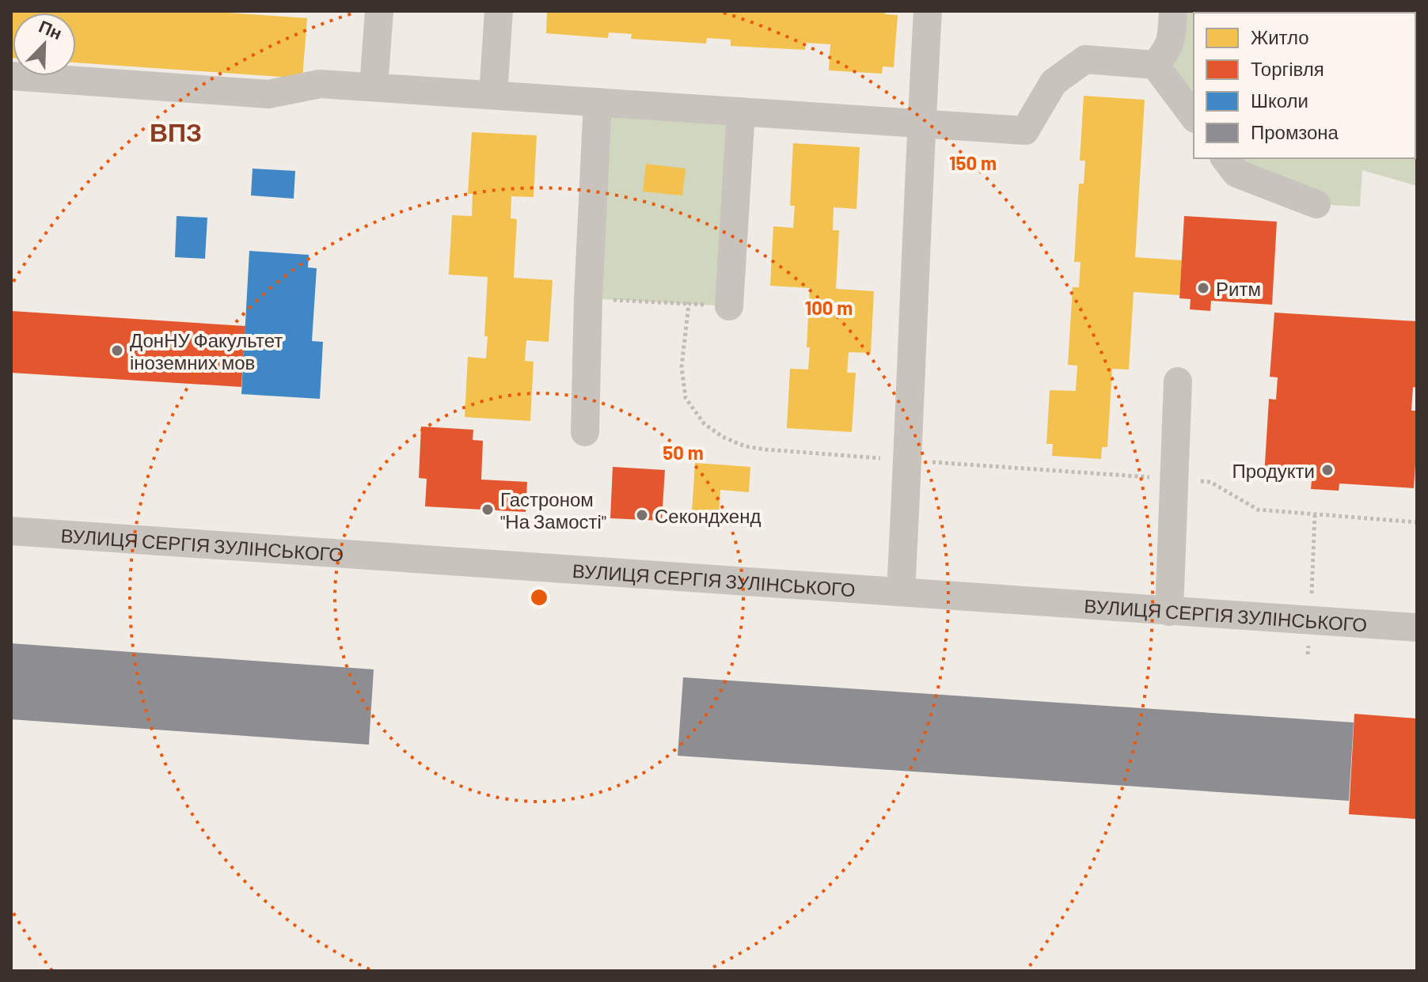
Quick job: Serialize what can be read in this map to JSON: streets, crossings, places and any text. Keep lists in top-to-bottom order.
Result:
{
  "streets": {
    "street": ["ВУЛИЦЯ СЕРГІЯ ЗУЛІНСЬКОГО"]
  },
  "districts": ["ВПЗ"],
  "places": [
    "Ритм",
    "ДонНУ Факультет іноземних мов",
    "Продукти",
    "Гастроном \"На Замості\"",
    "Секондхенд"
  ],
  "legend": [
    "Житло",
    "Торгівля",
    "Школи",
    "Промзона"
  ],
  "north": "top right",
  "rings": ["150 m", "100 m", "50 m"]
}
